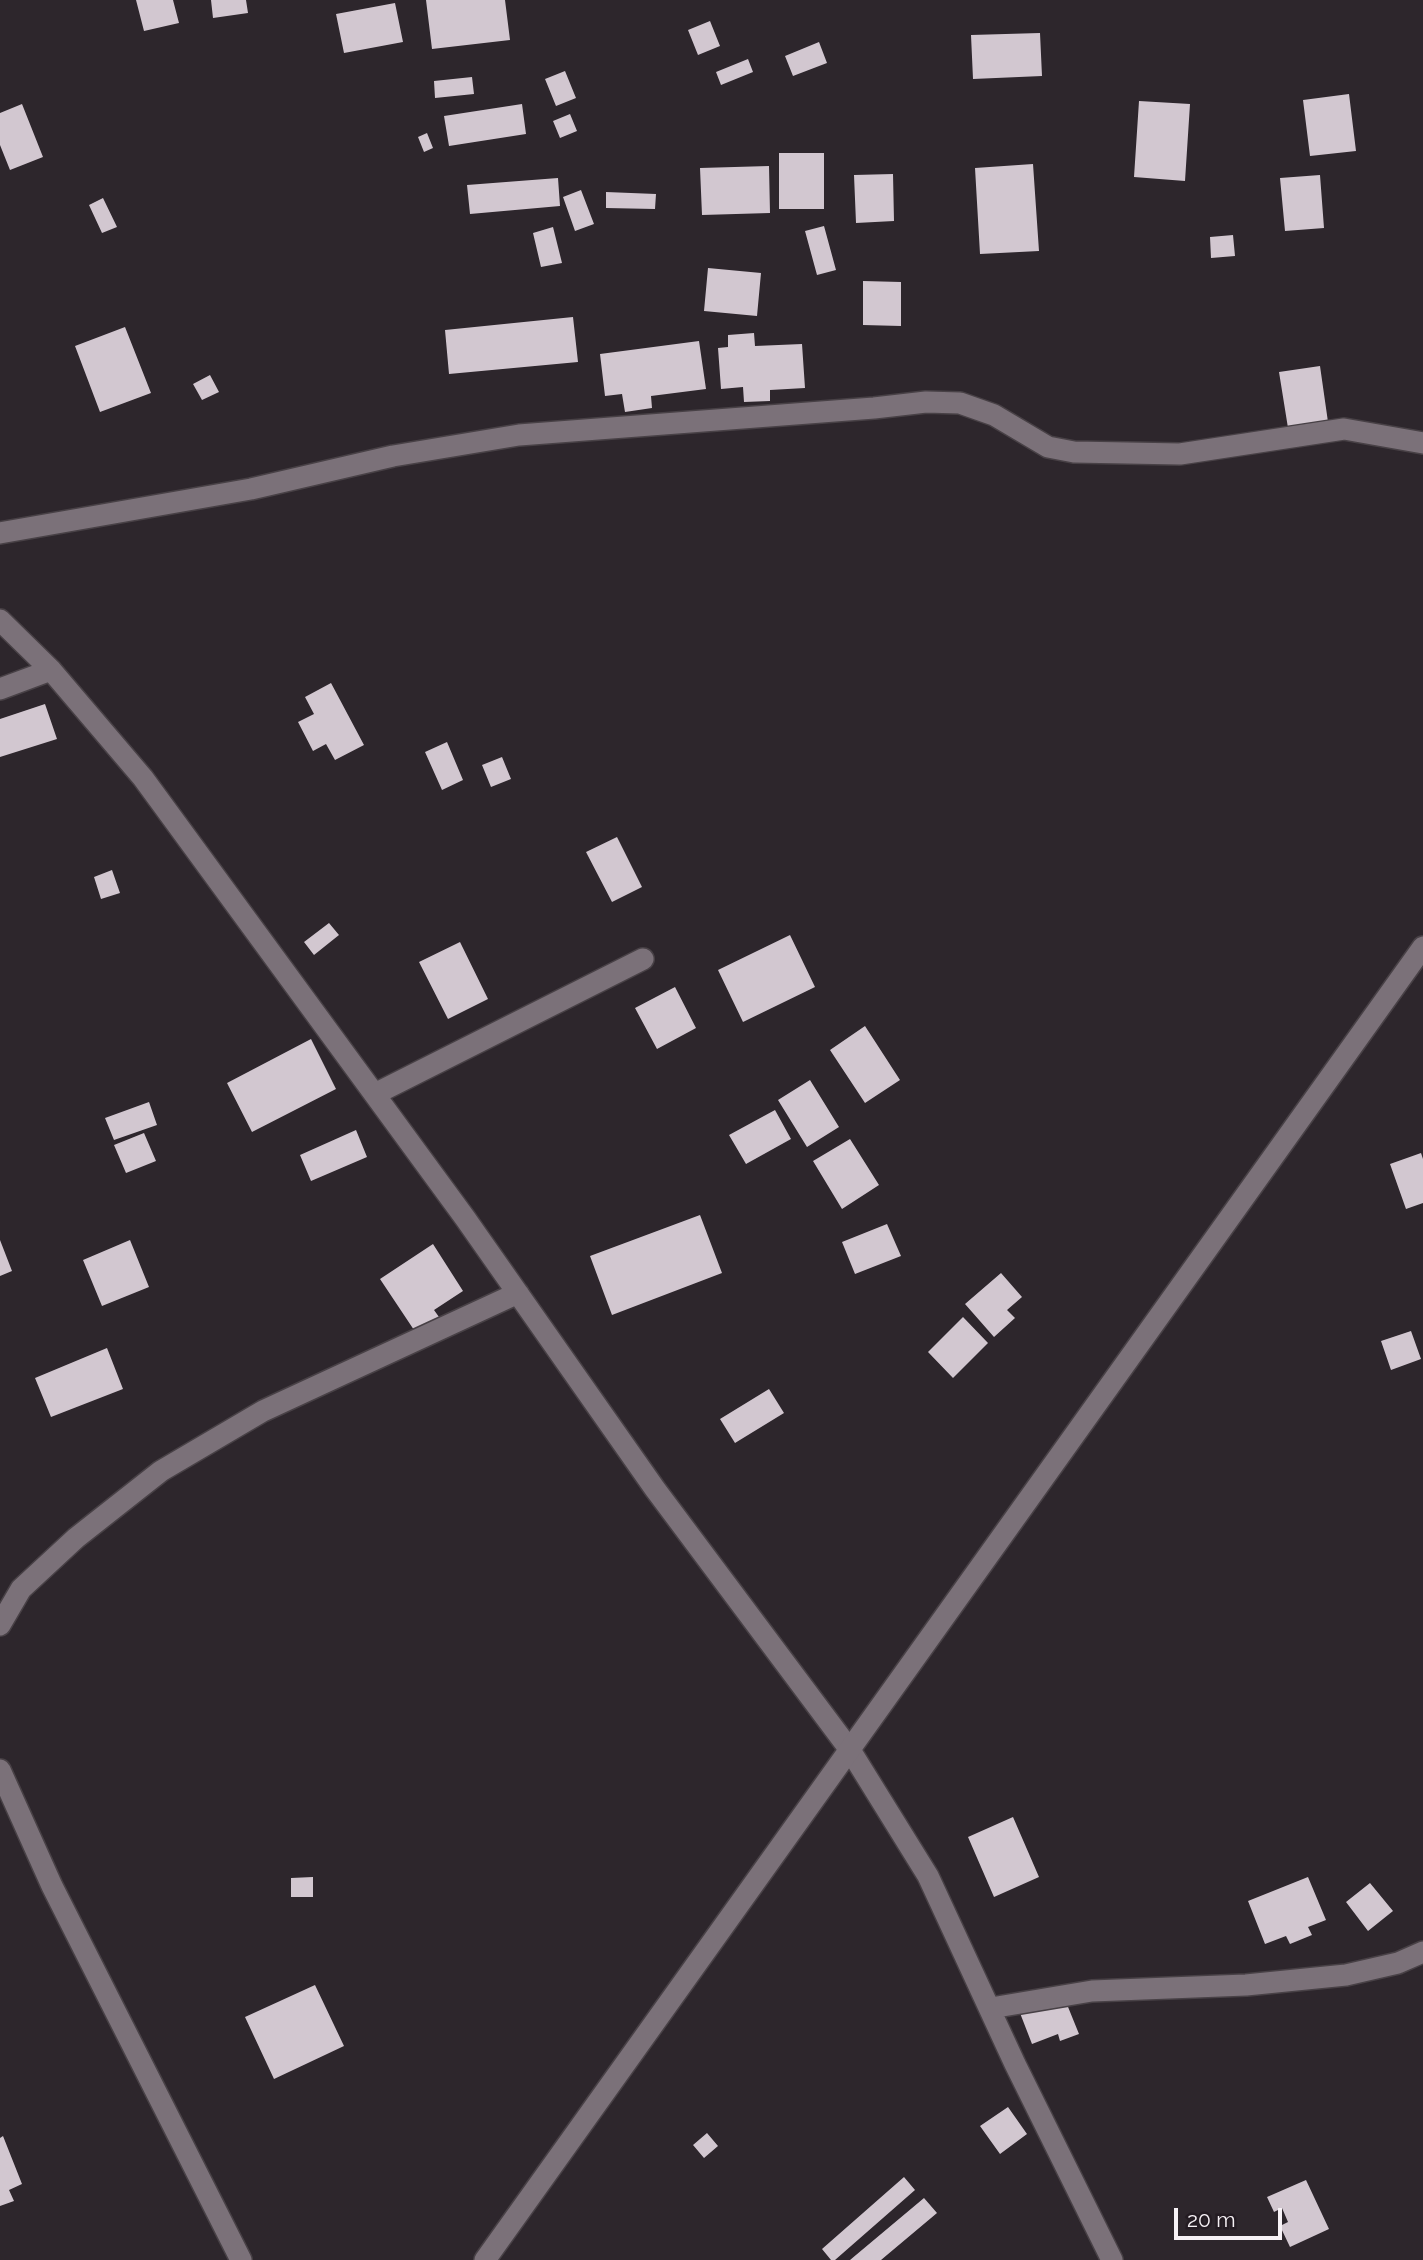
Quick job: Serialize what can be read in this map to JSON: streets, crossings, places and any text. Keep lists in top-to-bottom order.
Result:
{
  "scale_bar": "20 m"
}
